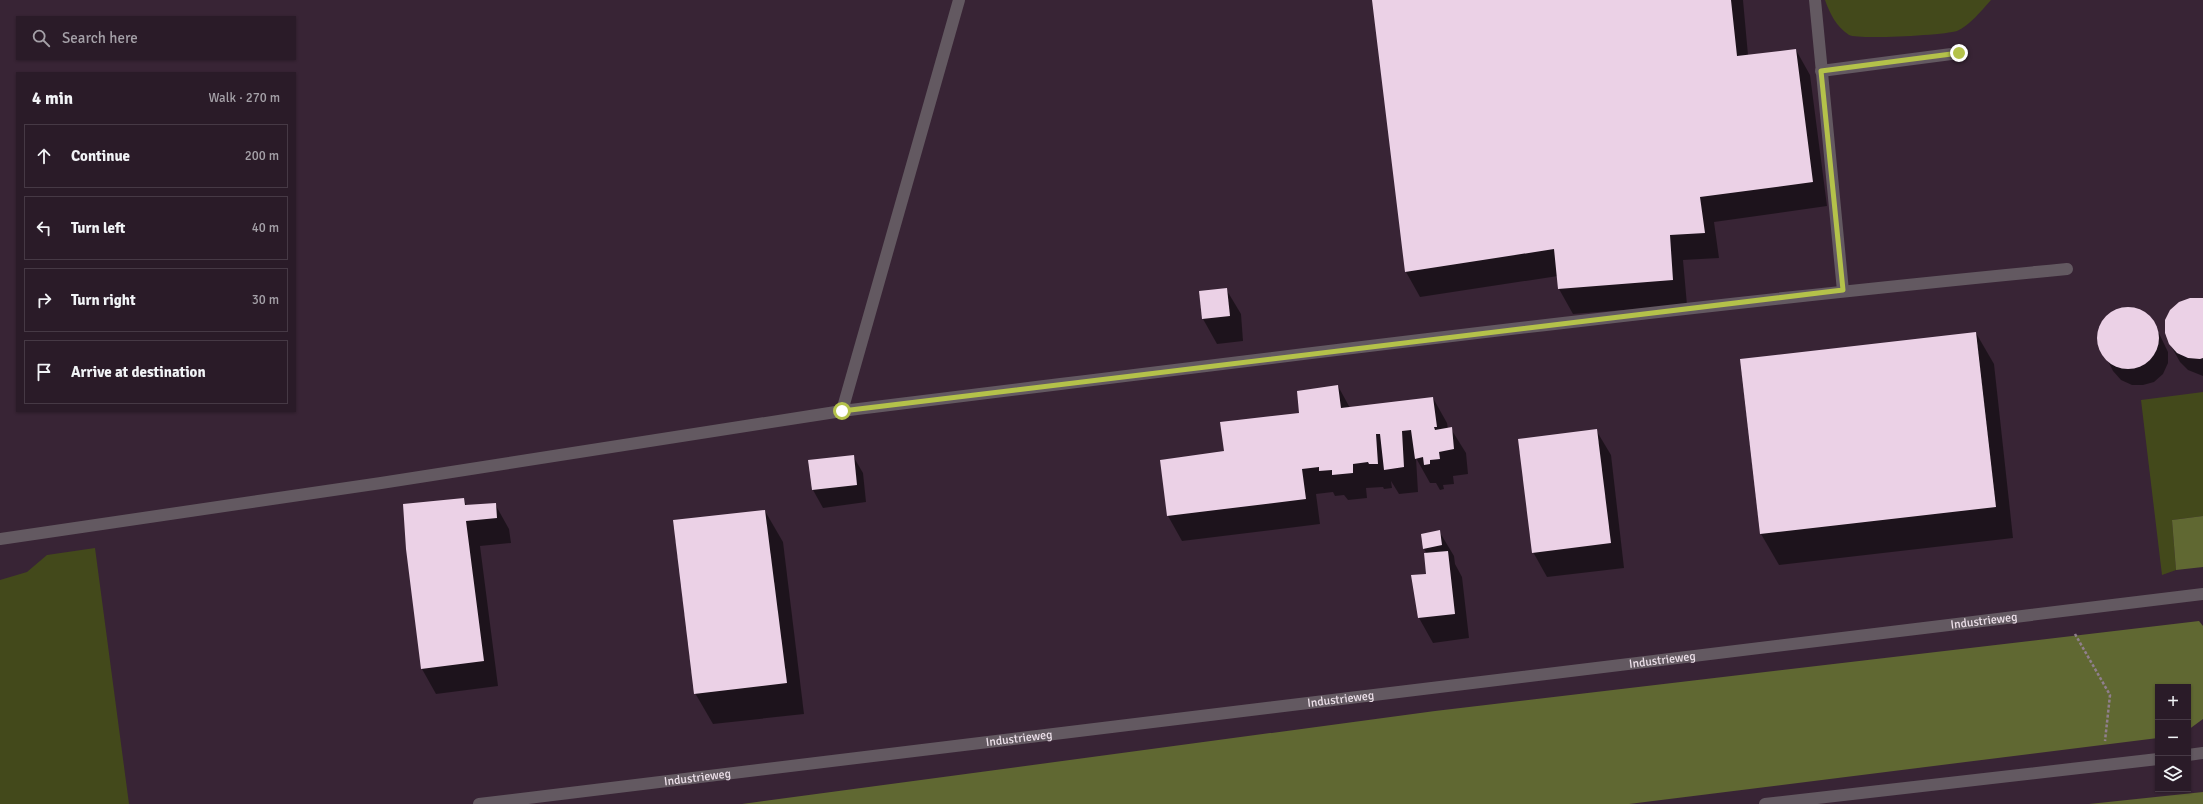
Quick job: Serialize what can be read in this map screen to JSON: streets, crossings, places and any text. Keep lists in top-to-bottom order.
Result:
{
  "streets": {
    "street": ["Industrieweg"]
  },
  "page": {
    "search": "Search here",
    "heading": ["4 min", "Walk · 270 m"],
    "list": [
      ["Continue", "200 m"],
      ["Turn left", "40 m"],
      ["Turn right", "30 m"],
      "Arrive at destination"
    ],
    "map_buttons": ["+", "−"]
  }
}
